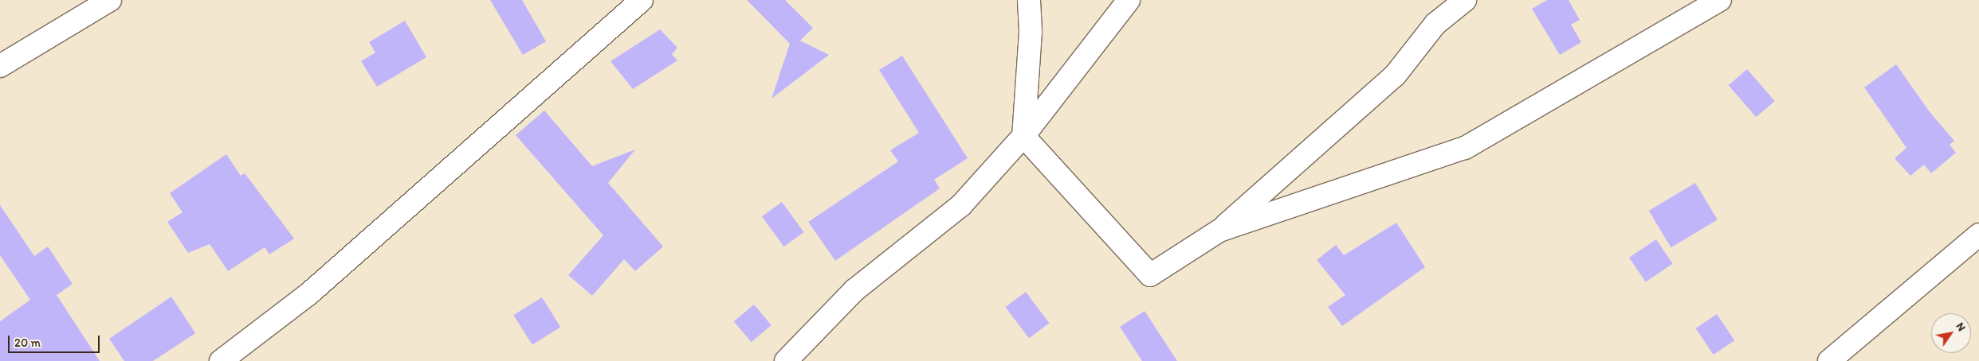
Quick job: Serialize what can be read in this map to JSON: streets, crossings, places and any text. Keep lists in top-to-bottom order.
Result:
{
  "scale_bar": "20 m",
  "north": "top right"
}
